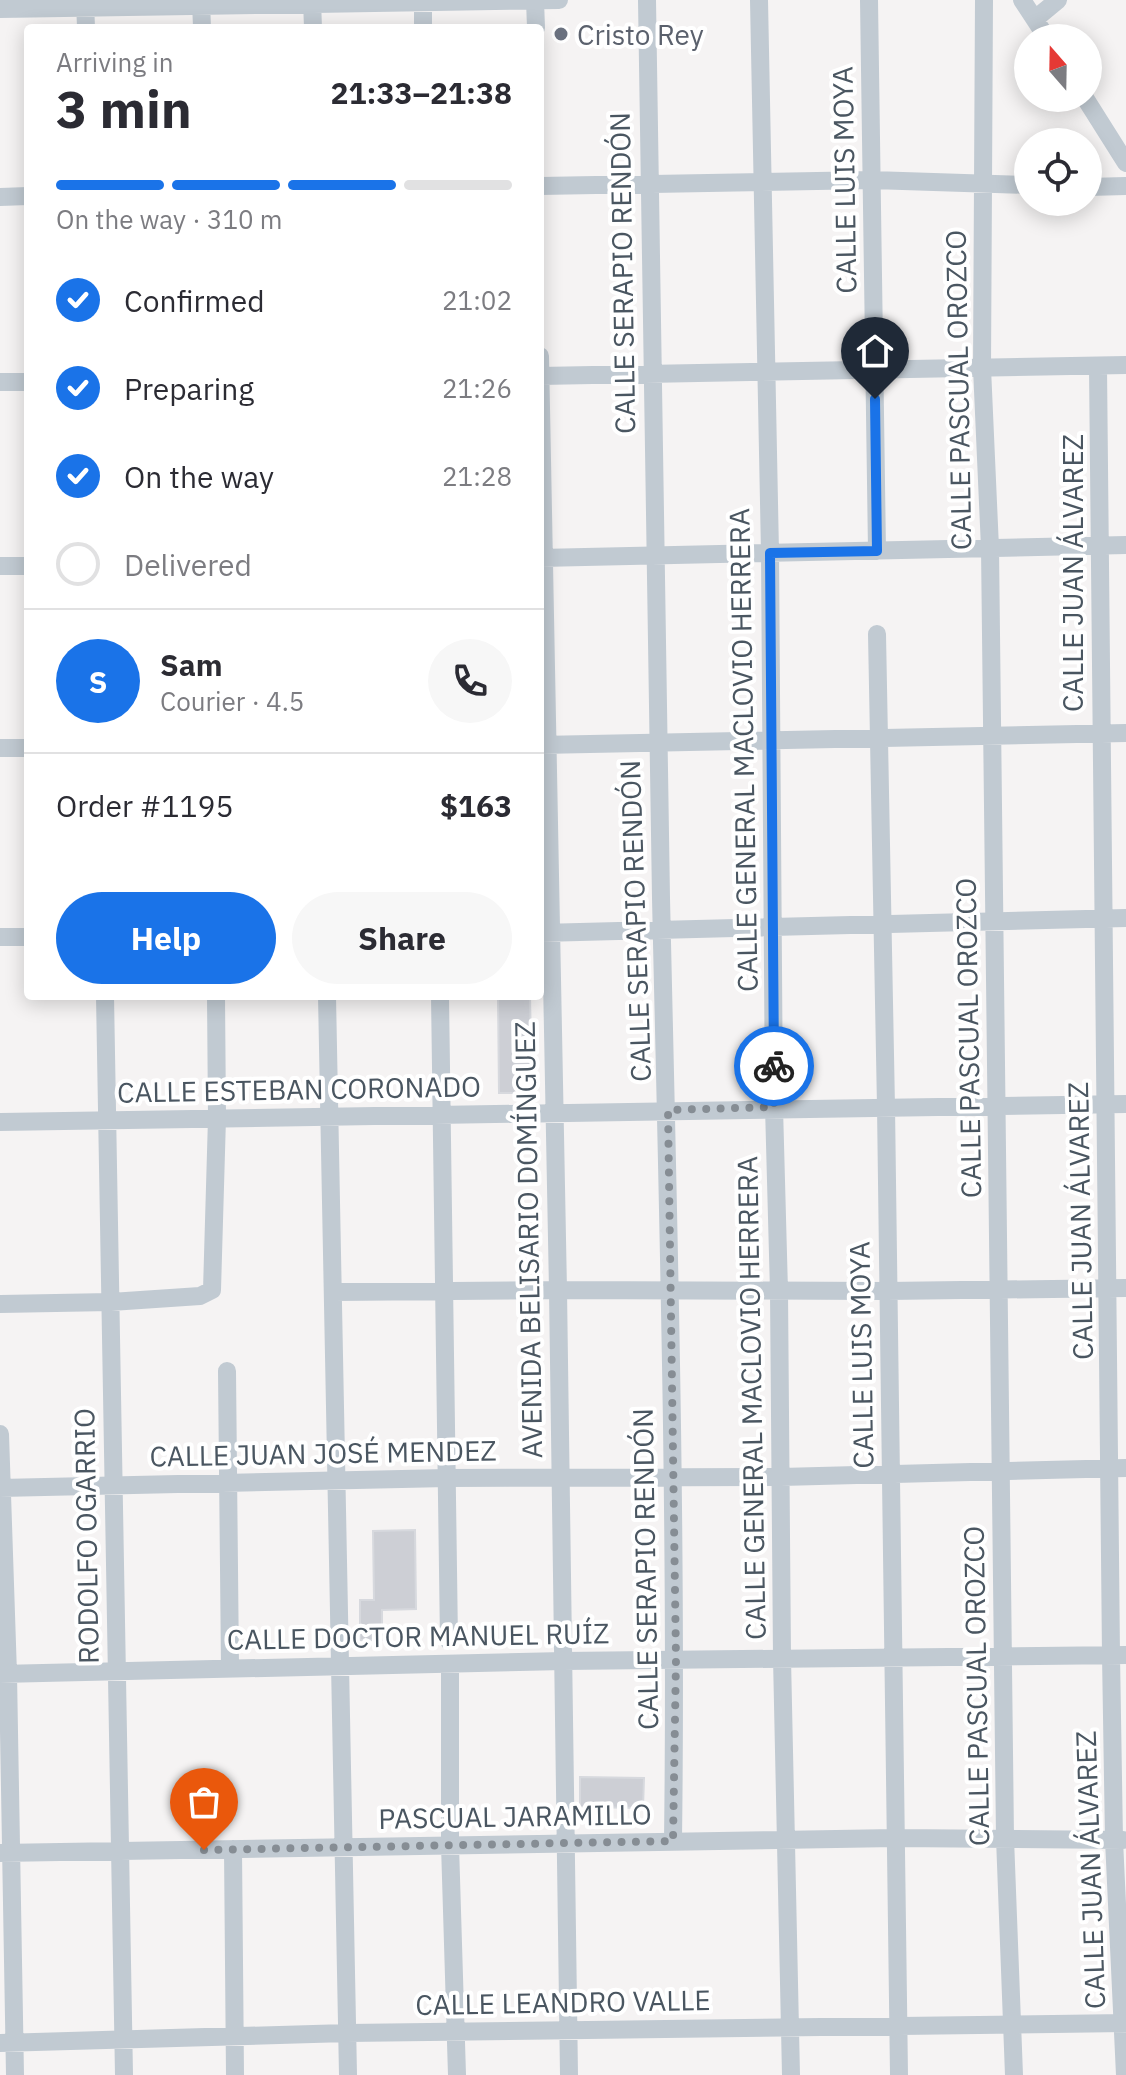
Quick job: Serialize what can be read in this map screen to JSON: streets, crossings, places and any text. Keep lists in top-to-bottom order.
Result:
{
  "streets": {
    "street": [
      "CALLE LUIS MOYA",
      "CALLE SERAPIO RENDÓN",
      "CALLE PASCUAL OROZCO",
      "CALLE JUAN ÁLVAREZ",
      "CALLE GENERAL MACLOVIO HERRERA",
      "CALLE ESTEBAN CORONADO",
      "AVENIDA BELISARIO DOMÍNGUEZ",
      "CALLE JUAN JOSÉ MENDEZ",
      "RODOLFO OGARRIO",
      "CALLE DOCTOR MANUEL RUÍZ",
      "PASCUAL JARAMILLO",
      "CALLE LEANDRO VALLE"
    ]
  },
  "crossings": [
    ["CALLE LUIS MOYA", "CALLE ESTEBAN CORONADO"],
    ["CALLE LUIS MOYA", "CALLE JUAN JOSÉ MENDEZ"],
    ["CALLE LUIS MOYA", "CALLE DOCTOR MANUEL RUÍZ"],
    ["CALLE LUIS MOYA", "PASCUAL JARAMILLO"],
    ["CALLE LUIS MOYA", "CALLE LEANDRO VALLE"],
    ["CALLE SERAPIO RENDÓN", "CALLE ESTEBAN CORONADO"],
    ["CALLE SERAPIO RENDÓN", "CALLE JUAN JOSÉ MENDEZ"],
    ["CALLE SERAPIO RENDÓN", "CALLE DOCTOR MANUEL RUÍZ"],
    ["CALLE SERAPIO RENDÓN", "PASCUAL JARAMILLO"],
    ["CALLE PASCUAL OROZCO", "CALLE ESTEBAN CORONADO"],
    ["CALLE PASCUAL OROZCO", "CALLE JUAN JOSÉ MENDEZ"],
    ["CALLE PASCUAL OROZCO", "CALLE DOCTOR MANUEL RUÍZ"],
    ["CALLE PASCUAL OROZCO", "PASCUAL JARAMILLO"],
    ["CALLE PASCUAL OROZCO", "CALLE LEANDRO VALLE"],
    ["CALLE JUAN ÁLVAREZ", "CALLE ESTEBAN CORONADO"],
    ["CALLE JUAN ÁLVAREZ", "CALLE JUAN JOSÉ MENDEZ"],
    ["CALLE JUAN ÁLVAREZ", "CALLE DOCTOR MANUEL RUÍZ"],
    ["CALLE JUAN ÁLVAREZ", "PASCUAL JARAMILLO"],
    ["CALLE JUAN ÁLVAREZ", "CALLE LEANDRO VALLE"],
    ["CALLE GENERAL MACLOVIO HERRERA", "CALLE ESTEBAN CORONADO"],
    ["CALLE GENERAL MACLOVIO HERRERA", "CALLE JUAN JOSÉ MENDEZ"],
    ["CALLE GENERAL MACLOVIO HERRERA", "CALLE DOCTOR MANUEL RUÍZ"],
    ["CALLE GENERAL MACLOVIO HERRERA", "PASCUAL JARAMILLO"],
    ["CALLE GENERAL MACLOVIO HERRERA", "CALLE LEANDRO VALLE"],
    ["CALLE ESTEBAN CORONADO", "AVENIDA BELISARIO DOMÍNGUEZ"],
    ["CALLE ESTEBAN CORONADO", "RODOLFO OGARRIO"],
    ["AVENIDA BELISARIO DOMÍNGUEZ", "CALLE JUAN JOSÉ MENDEZ"],
    ["AVENIDA BELISARIO DOMÍNGUEZ", "CALLE DOCTOR MANUEL RUÍZ"],
    ["AVENIDA BELISARIO DOMÍNGUEZ", "PASCUAL JARAMILLO"],
    ["AVENIDA BELISARIO DOMÍNGUEZ", "CALLE LEANDRO VALLE"],
    ["CALLE JUAN JOSÉ MENDEZ", "RODOLFO OGARRIO"],
    ["RODOLFO OGARRIO", "CALLE DOCTOR MANUEL RUÍZ"],
    ["RODOLFO OGARRIO", "PASCUAL JARAMILLO"],
    ["RODOLFO OGARRIO", "CALLE LEANDRO VALLE"]
  ],
  "places": ["Cristo Rey"],
  "north": "top",
  "page": {
    "heading": ["3 min", "Arriving in", "21:33–21:38"],
    "panel": [
      "Sam",
      "Courier · 4.5",
      "Order #1195",
      "$163"
    ],
    "bar": "On the way · 310 m",
    "list": [
      ["Confirmed", "21:02"],
      ["Preparing", "21:26"],
      ["On the way", "21:28"],
      "Delivered"
    ],
    "round": "S",
    "buttons": ["Help", "Share"]
  }
}
